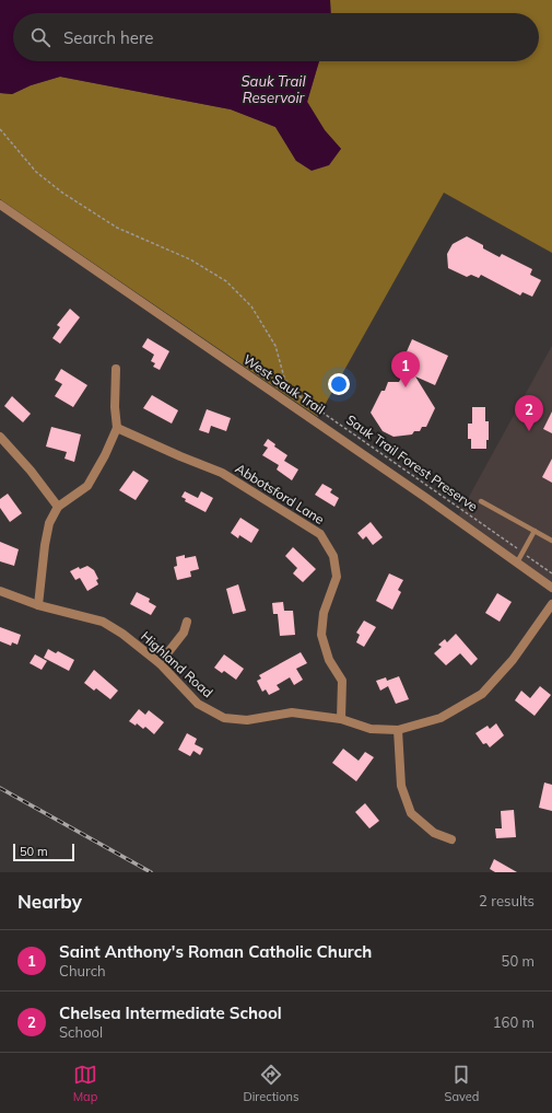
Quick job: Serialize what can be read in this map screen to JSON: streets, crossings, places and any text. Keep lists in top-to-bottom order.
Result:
{
  "streets": {
    "street": ["West Sauk Trail", "Abbotsford Lane", "Highland Road"],
    "path": ["Sauk Trail Forest Preserve"]
  },
  "crossings": [
    ["Abbotsford Lane", "Highland Road"]
  ],
  "water": ["Sauk Trail Reservoir"],
  "scale_bar": "50 m",
  "page": {
    "search": "Search here",
    "pins": ["1", "2"],
    "scale": "50 m",
    "heading": ["Nearby", "2 results"],
    "list": [
      {
        "mark": "1",
        "name": "Saint Anthony's Roman Catholic Church",
        "note": "Church",
        "value": "50 m"
      },
      {
        "mark": "2",
        "name": "Chelsea Intermediate School",
        "note": "School",
        "value": "160 m"
      }
    ],
    "nav": ["Map", "Directions", "Saved"]
  }
}
